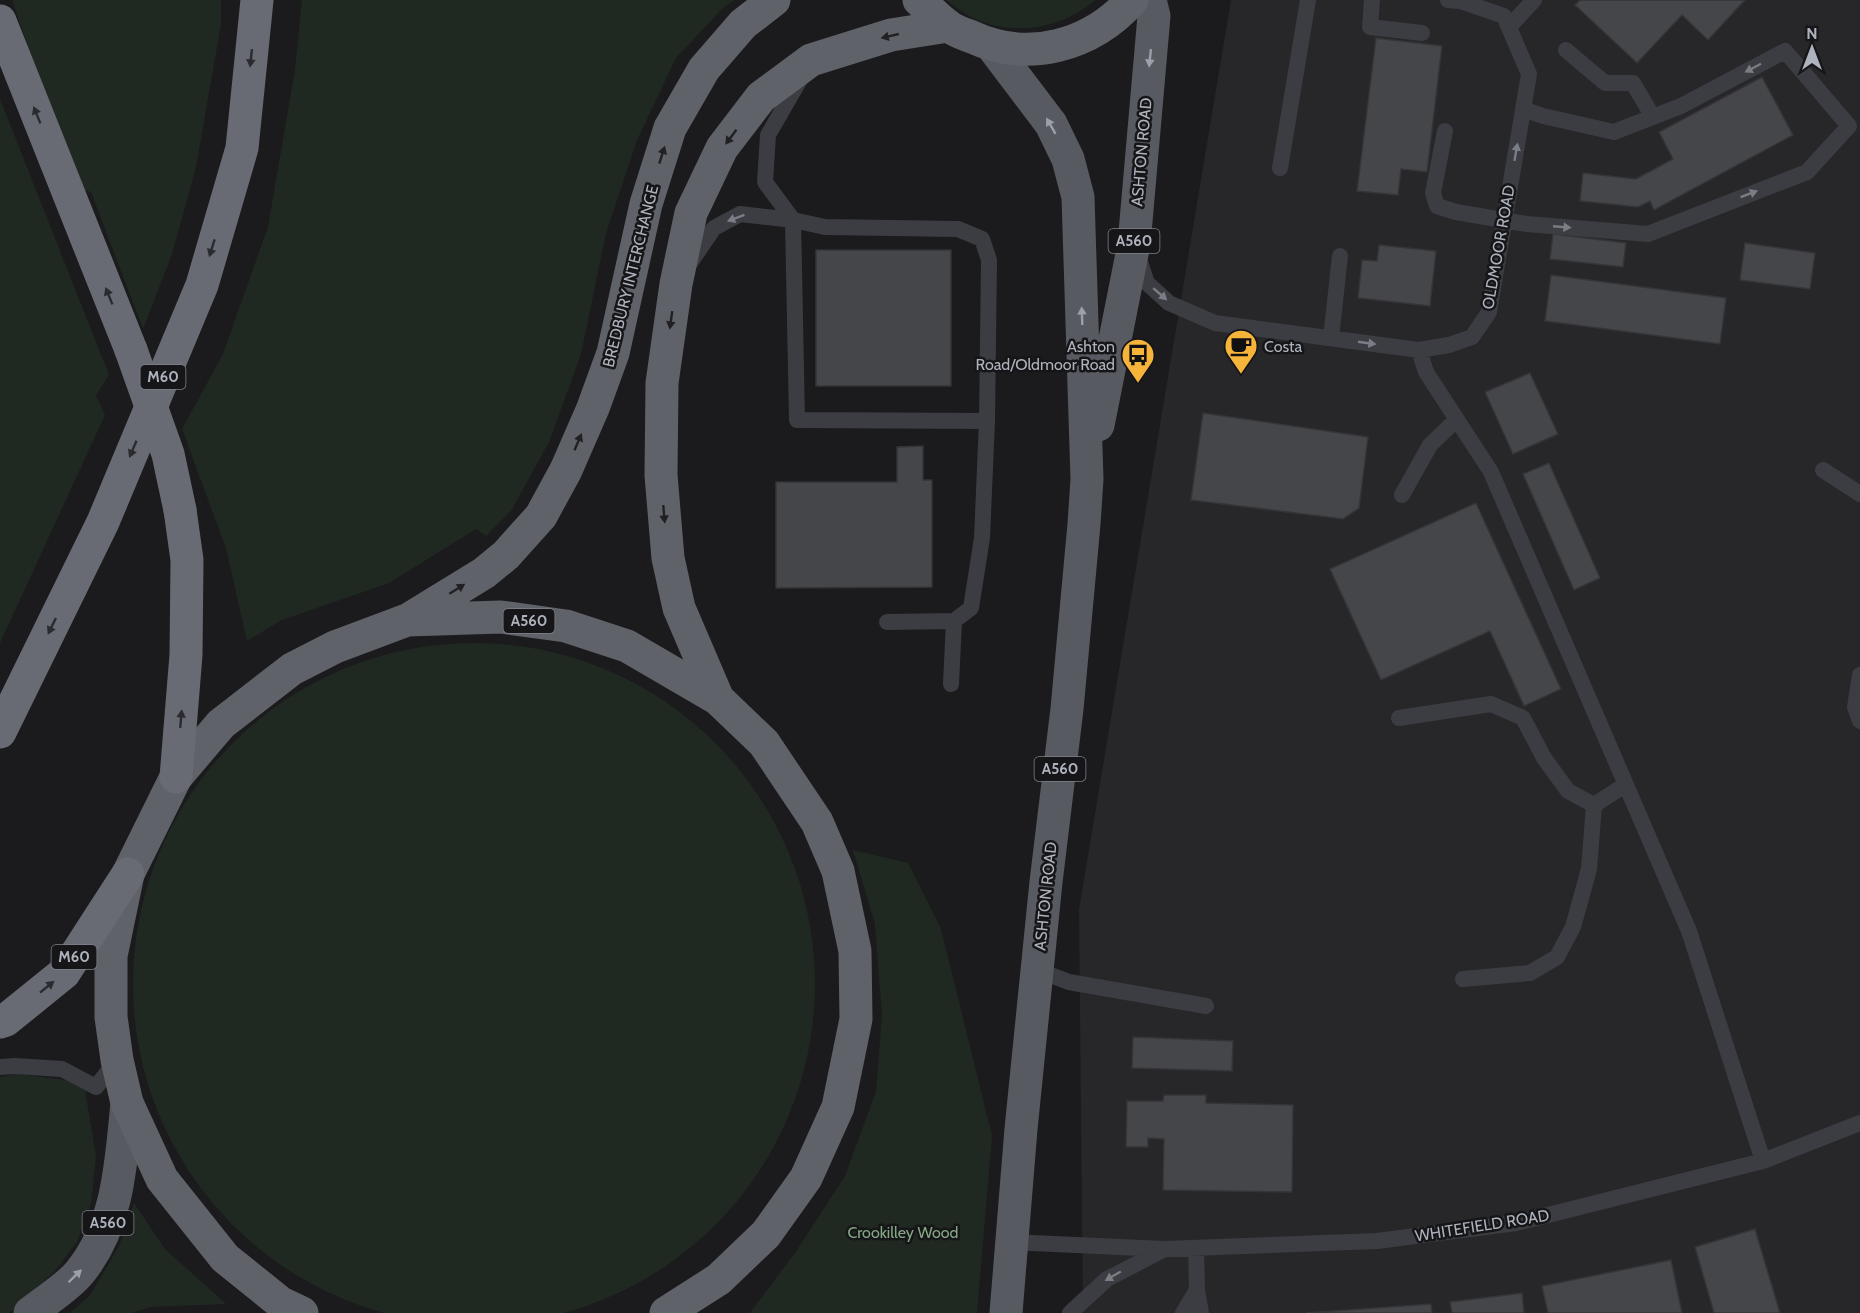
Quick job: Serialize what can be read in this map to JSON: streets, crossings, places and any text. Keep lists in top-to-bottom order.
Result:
{
  "streets": {
    "highway": ["A560", "BREDBURY INTERCHANGE", "M60"],
    "main road": ["ASHTON ROAD"],
    "lane": ["OLDMOOR ROAD", "WHITEFIELD ROAD"]
  },
  "crossings": [
    ["ASHTON ROAD", "A560"],
    ["ASHTON ROAD", "OLDMOOR ROAD"],
    ["ASHTON ROAD", "WHITEFIELD ROAD"],
    ["A560", "BREDBURY INTERCHANGE"],
    ["BREDBURY INTERCHANGE", "M60"]
  ],
  "parks": ["Crookilley Wood"],
  "places": {
    "cafe": ["Costa"],
    "bus stop": ["Ashton Road/Oldmoor Road"]
  },
  "north": "top"
}
